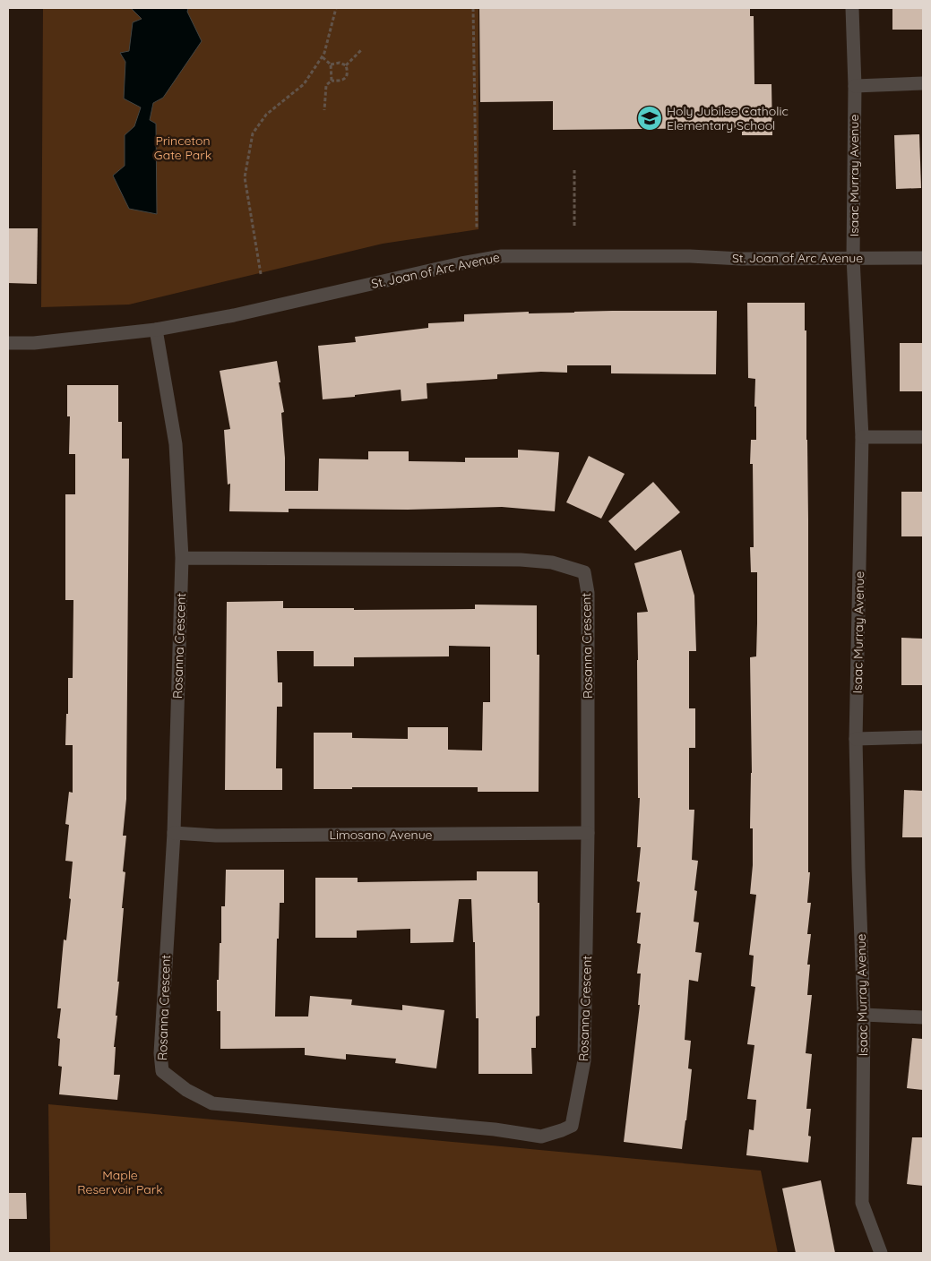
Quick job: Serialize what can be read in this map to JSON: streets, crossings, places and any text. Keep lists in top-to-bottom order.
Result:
{
  "streets": {
    "street": [
      "Isaac Murray Avenue",
      "St. Joan of Arc Avenue",
      "Rosanna Crescent",
      "Limosano Avenue"
    ]
  },
  "crossings": [
    ["Isaac Murray Avenue", "St. Joan of Arc Avenue"],
    ["St. Joan of Arc Avenue", "Rosanna Crescent"],
    ["Rosanna Crescent", "Limosano Avenue"]
  ],
  "parks": ["Princeton Gate Park", "Maple Reservoir Park"],
  "places": {
    "school or university": ["Holy Jubilee Catholic Elementary School"]
  }
}
